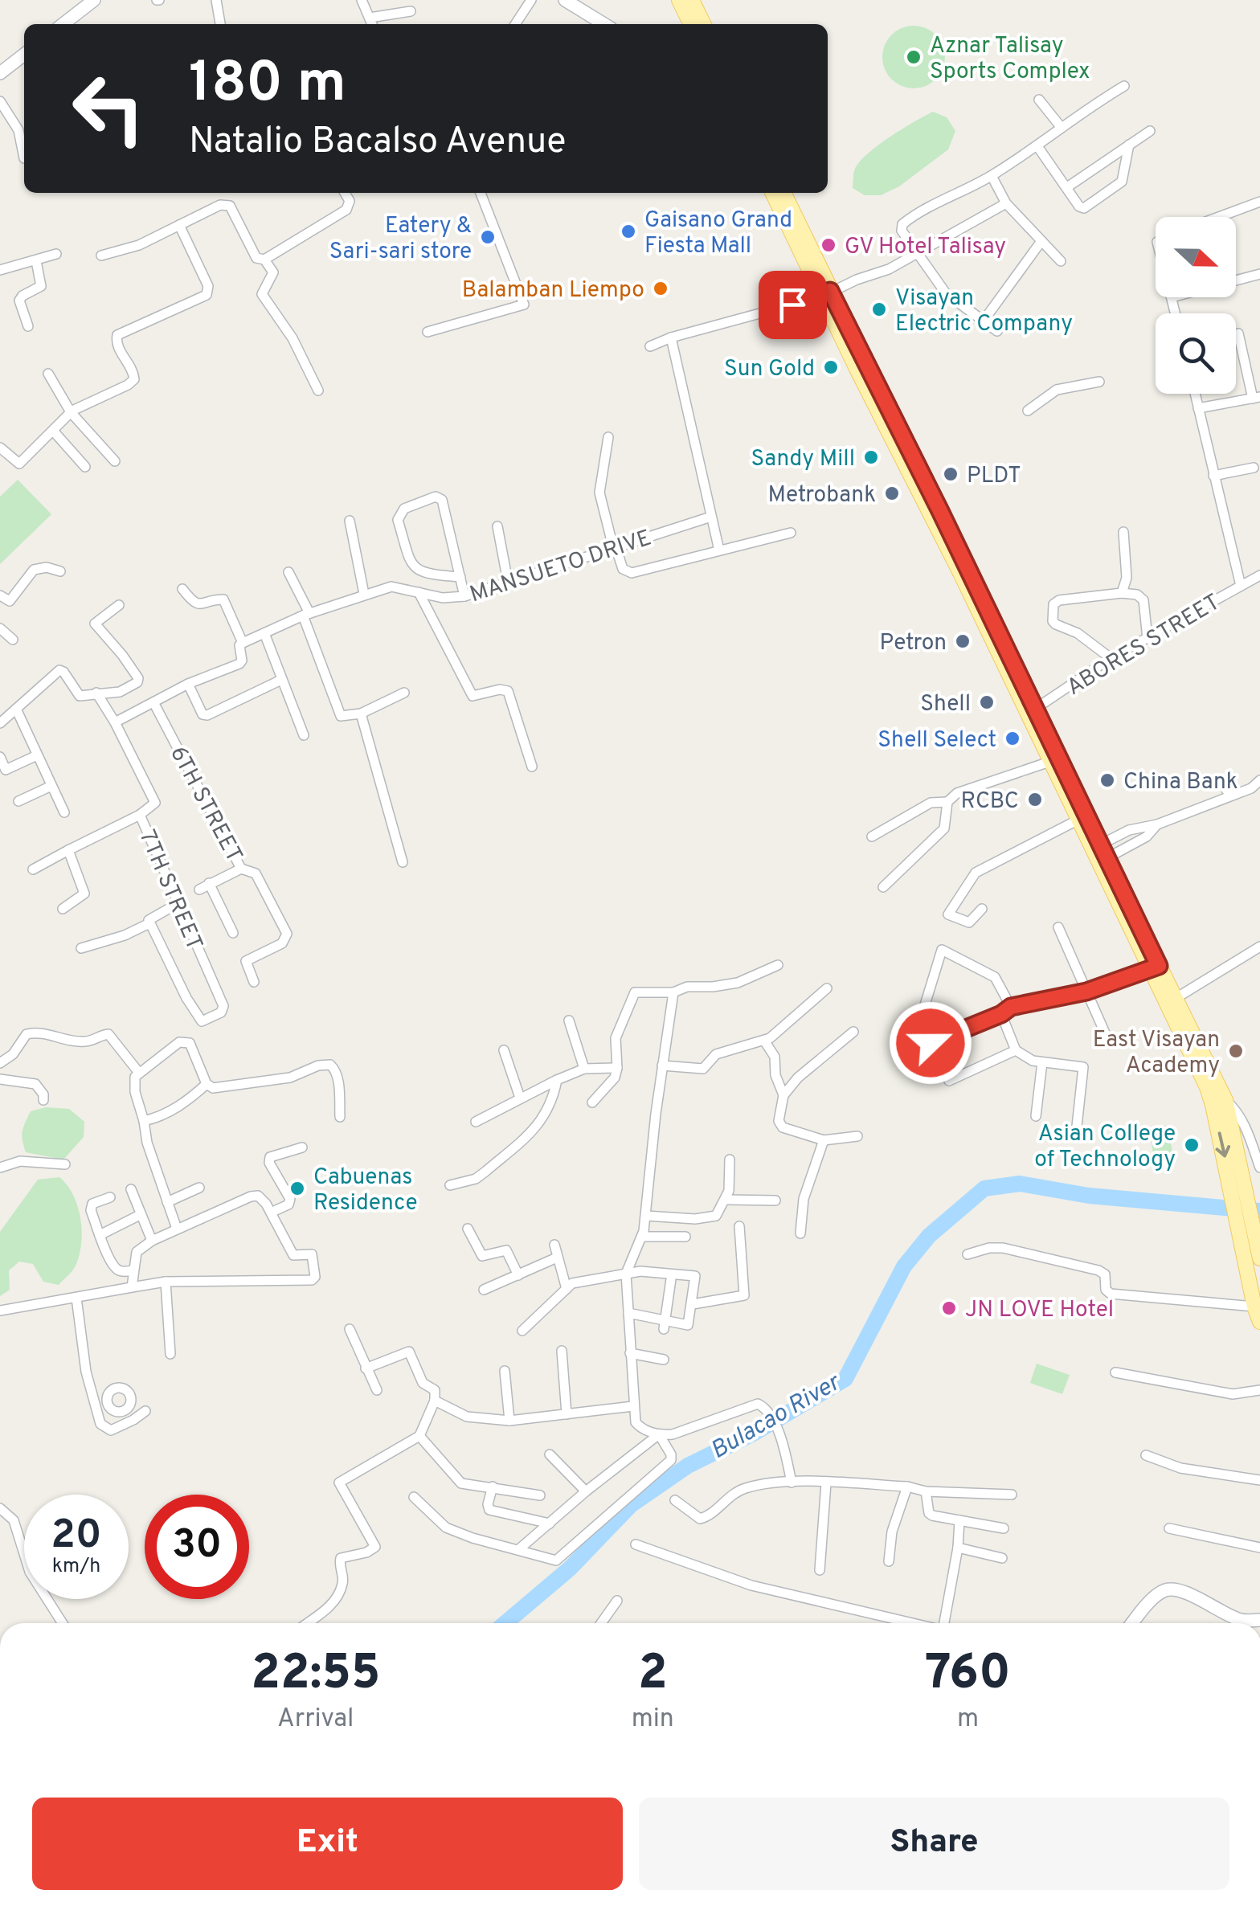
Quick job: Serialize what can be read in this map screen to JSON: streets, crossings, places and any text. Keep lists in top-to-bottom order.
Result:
{
  "streets": {
    "street": [
      "MANSUETO DRIVE",
      "ABORES STREET",
      "6TH STREET",
      "7TH STREET"
    ]
  },
  "water": ["Bulacao River"],
  "places": [
    "Aznar Talisay Sports Complex",
    "Gaisano Grand Fiesta Mall",
    "Eatery & Sari-sari store",
    "GV Hotel Talisay",
    "Balamban Liempo",
    "Visayan Electric Company",
    "Sun Gold",
    "Sandy Mill",
    "PLDT",
    "Metrobank",
    "Petron",
    "Shell",
    "Shell Select",
    "China Bank",
    "RCBC",
    "East Visayan Academy",
    "Asian College of Technology",
    "Cabuenas Residence",
    "JN LOVE Hotel"
  ],
  "north": "right",
  "page": {
    "turn": ["180 m", "Natalio Bacalso Avenue"],
    "speed": "20 km/h",
    "limit": "30",
    "eta": [
      "22:55",
      "Arrival",
      "2",
      "min",
      "760",
      "m"
    ],
    "buttons": ["Exit", "Share"]
  }
}
